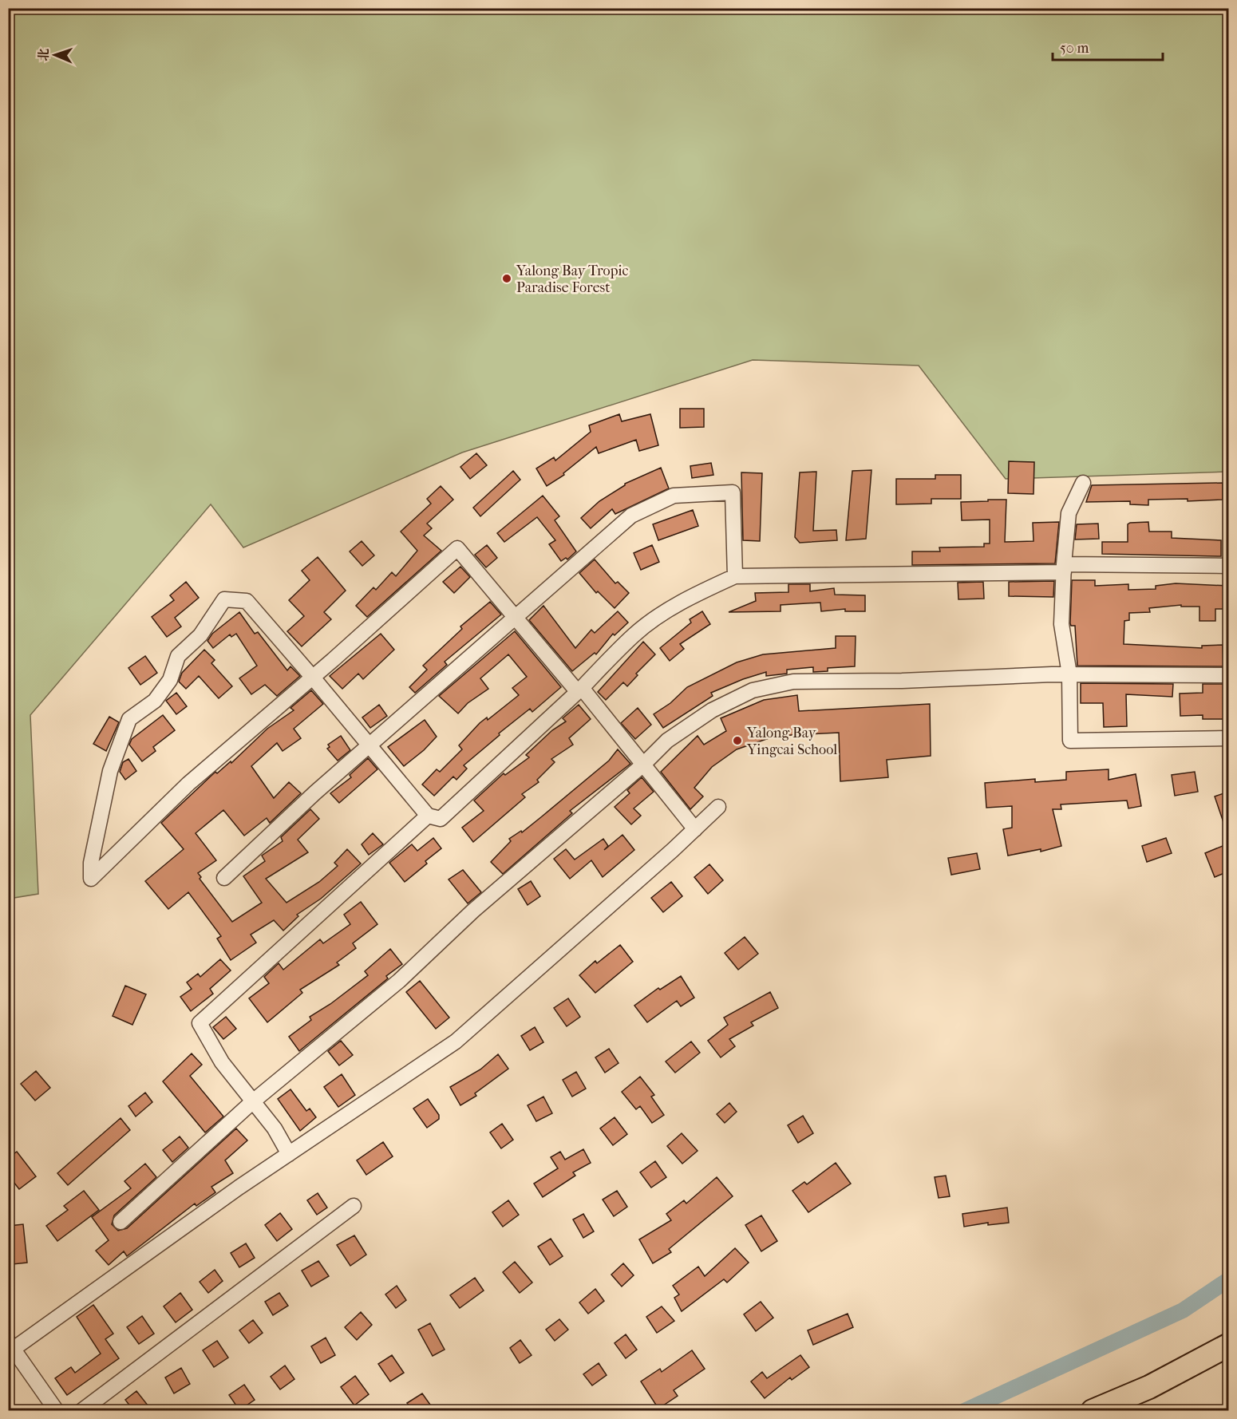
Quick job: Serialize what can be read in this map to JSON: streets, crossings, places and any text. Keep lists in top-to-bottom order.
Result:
{
  "places": ["Yalong Bay Tropic Paradise Forest", "Yalong Bay Yingcai School"],
  "scale_bar": "50 m",
  "north": "left"
}
